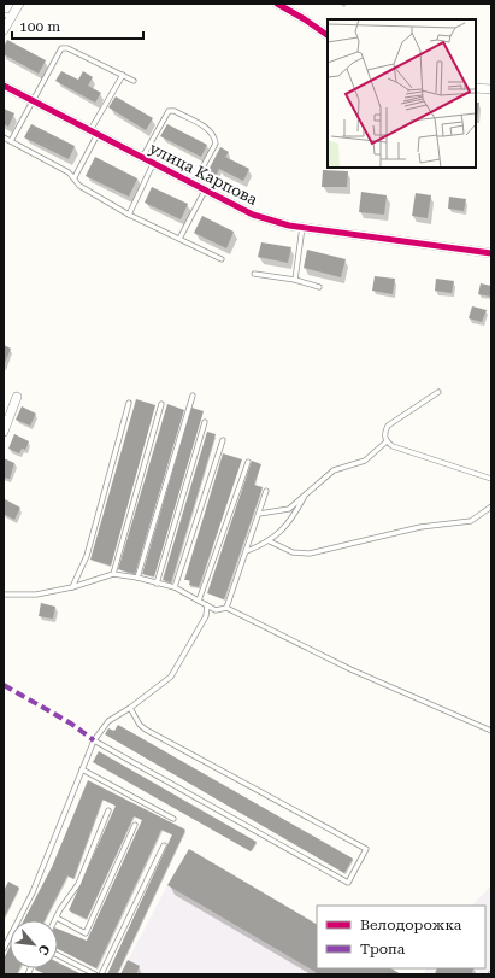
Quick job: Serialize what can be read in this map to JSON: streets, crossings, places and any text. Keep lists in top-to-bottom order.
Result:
{
  "streets": {
    "street": ["улица Карпова"]
  },
  "legend": ["Велодорожка", "Тропа"],
  "scale_bar": "100 m",
  "north": "bottom right"
}
